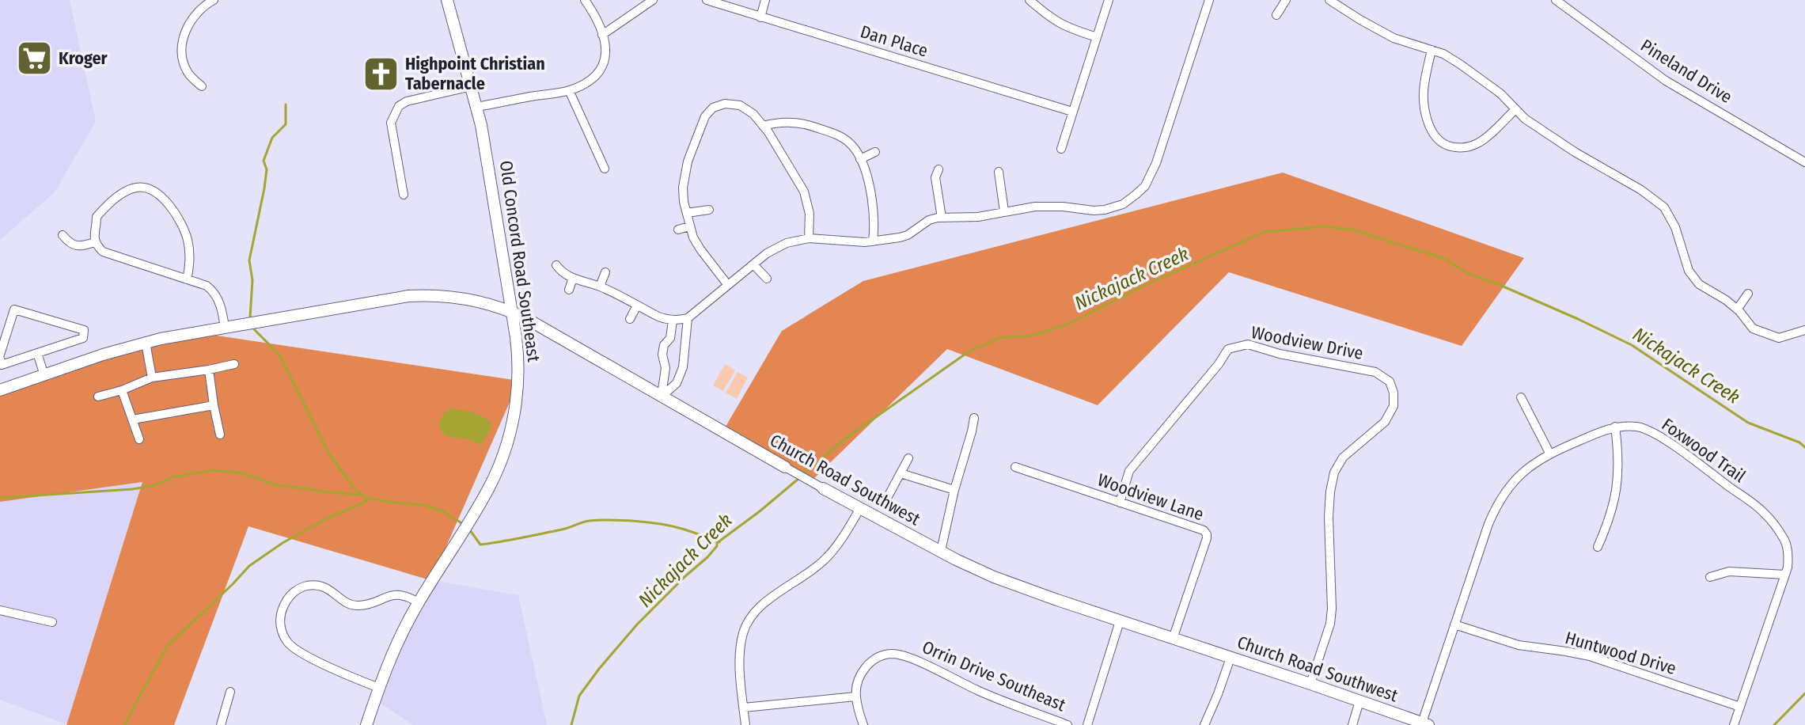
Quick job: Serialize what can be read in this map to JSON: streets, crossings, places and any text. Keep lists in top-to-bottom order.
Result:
{
  "streets": {
    "street": [
      "Dan Place",
      "Pineland Drive",
      "Old Concord Road Southeast",
      "Woodview Drive",
      "Foxwood Trail",
      "Church Road Southwest",
      "Woodview Lane",
      "Huntwood Drive",
      "Orrin Drive Southeast"
    ]
  },
  "crossings": [
    ["Old Concord Road Southeast", "Church Road Southwest"],
    ["Woodview Drive", "Church Road Southwest"],
    ["Woodview Drive", "Woodview Lane"],
    ["Foxwood Trail", "Church Road Southwest"],
    ["Foxwood Trail", "Huntwood Drive"],
    ["Church Road Southwest", "Woodview Lane"]
  ],
  "water": ["Nickajack Creek"],
  "places": {
    "supermarket": ["Kroger"],
    "church": ["Highpoint Christian Tabernacle"]
  }
}
